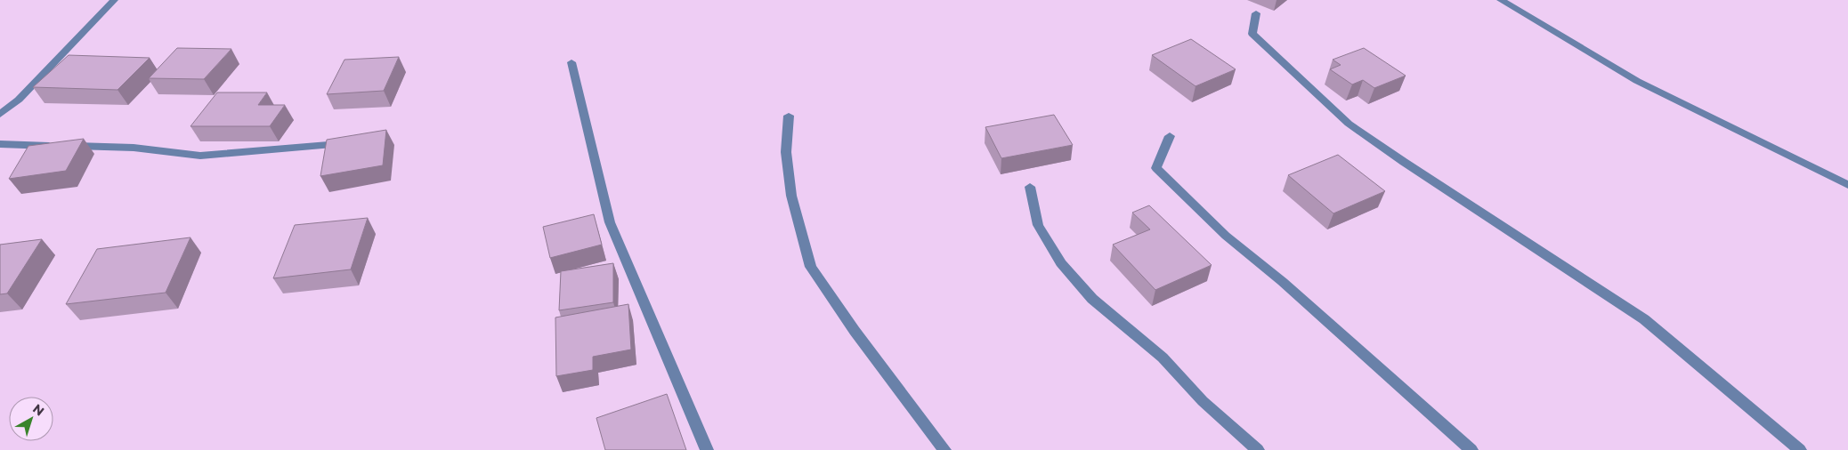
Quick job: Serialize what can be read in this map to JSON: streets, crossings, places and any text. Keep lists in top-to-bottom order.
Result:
{
  "north": "top right"
}
